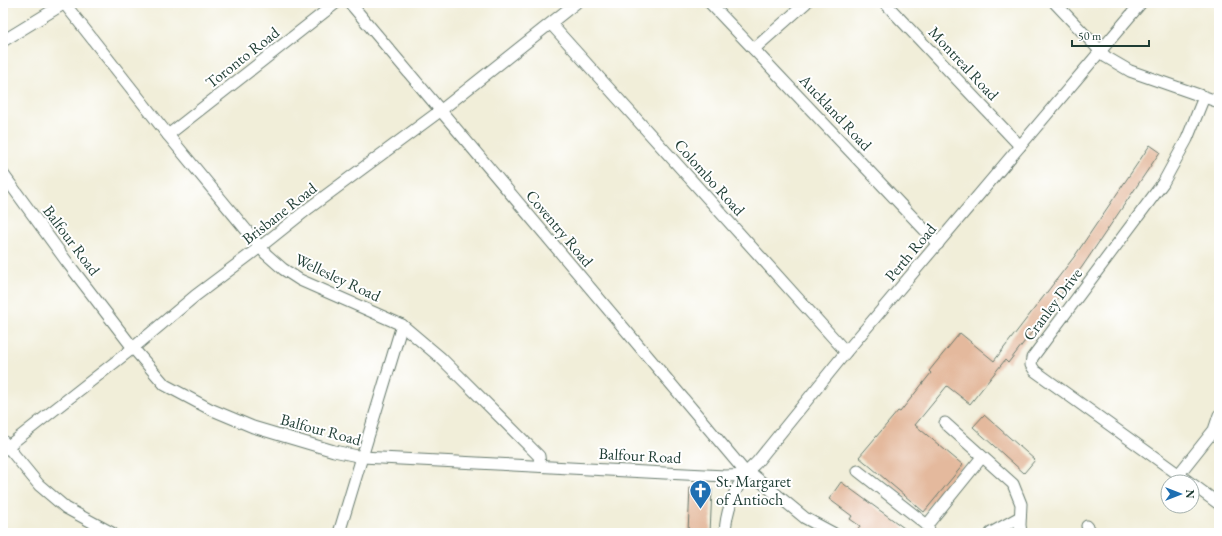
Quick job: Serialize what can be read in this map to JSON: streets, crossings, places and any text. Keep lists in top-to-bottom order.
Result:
{
  "streets": {
    "street": [
      "Toronto Road",
      "Montreal Road",
      "Auckland Road",
      "Colombo Road",
      "Brisbane Road",
      "Coventry Road",
      "Balfour Road",
      "Perth Road",
      "Wellesley Road",
      "Cranley Drive"
    ]
  },
  "crossings": [
    ["Toronto Road", "Wellesley Road"],
    ["Montreal Road", "Perth Road"],
    ["Auckland Road", "Perth Road"],
    ["Colombo Road", "Brisbane Road"],
    ["Colombo Road", "Perth Road"],
    ["Brisbane Road", "Coventry Road"],
    ["Brisbane Road", "Balfour Road"],
    ["Brisbane Road", "Wellesley Road"],
    ["Coventry Road", "Balfour Road"],
    ["Coventry Road", "Perth Road"],
    ["Balfour Road", "Perth Road"],
    ["Balfour Road", "Wellesley Road"]
  ],
  "places": {
    "church": ["St. Margaret of Antioch"]
  },
  "scale_bar": "50 m",
  "north": "right"
}
